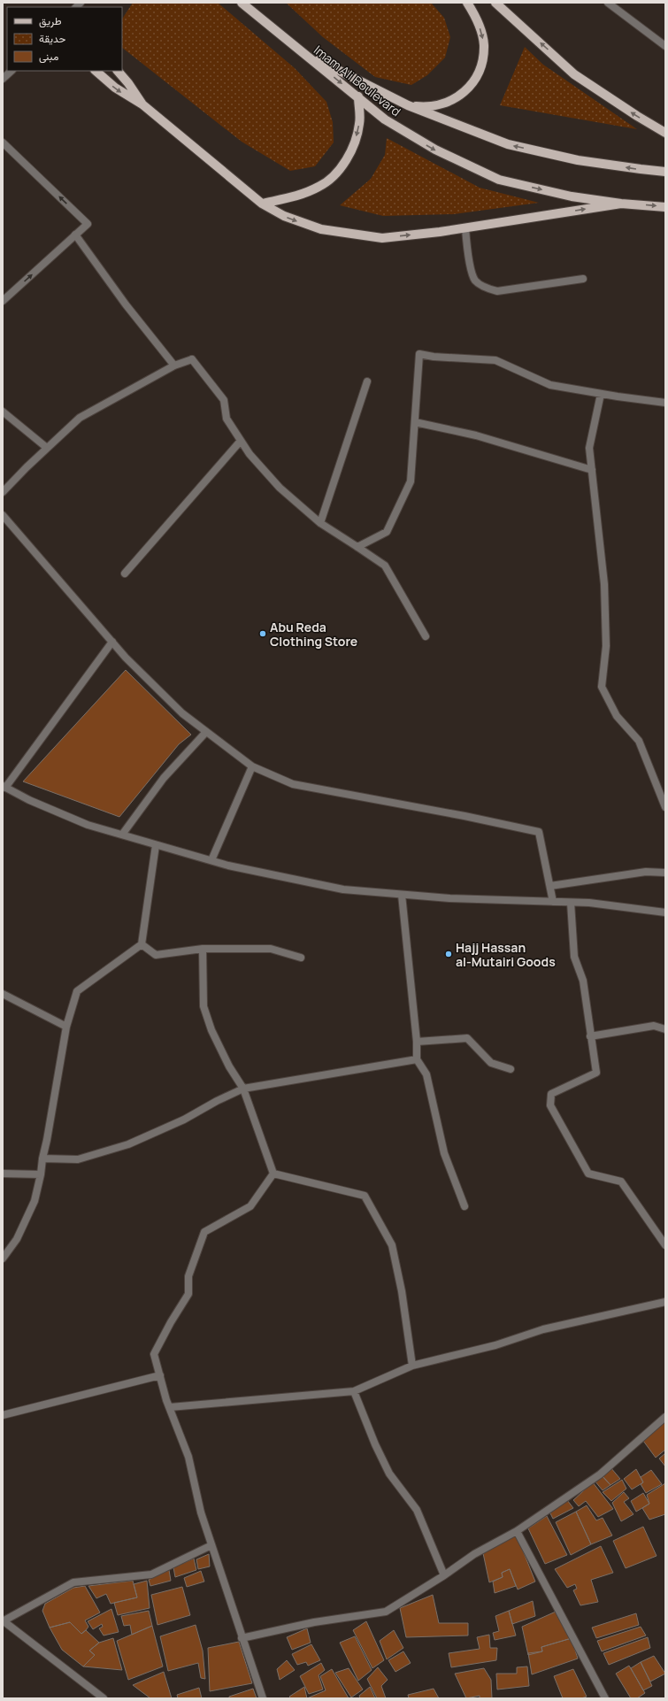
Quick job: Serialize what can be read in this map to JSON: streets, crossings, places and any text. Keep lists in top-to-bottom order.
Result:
{
  "streets": {
    "main road": ["Imam Ali Boulevard"]
  },
  "places": ["Abu Reda Clothing Store", "Hajj Hassan al-Mutairi Goods"],
  "legend": ["طريق", "حديقة", "مبنى"]
}
